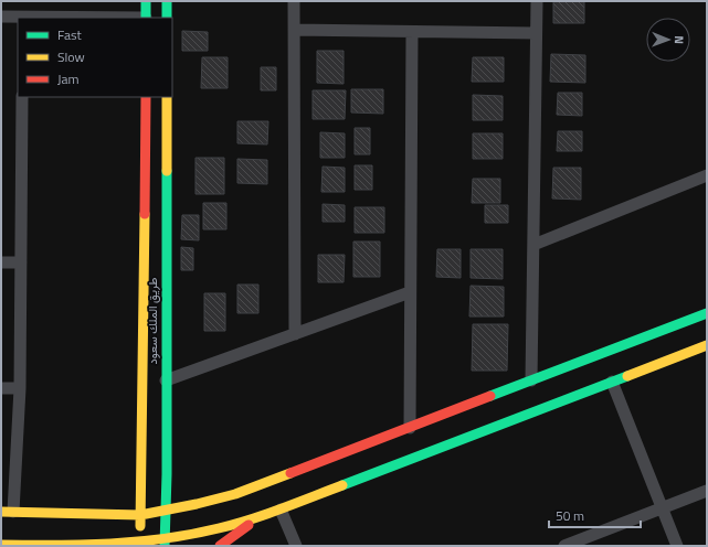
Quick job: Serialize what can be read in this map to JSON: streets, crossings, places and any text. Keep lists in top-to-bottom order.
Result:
{
  "streets": {
    "street": ["طريق الملك سعود"]
  },
  "legend": ["Fast", "Slow", "Jam"],
  "scale_bar": "50 m",
  "north": "right"
}
